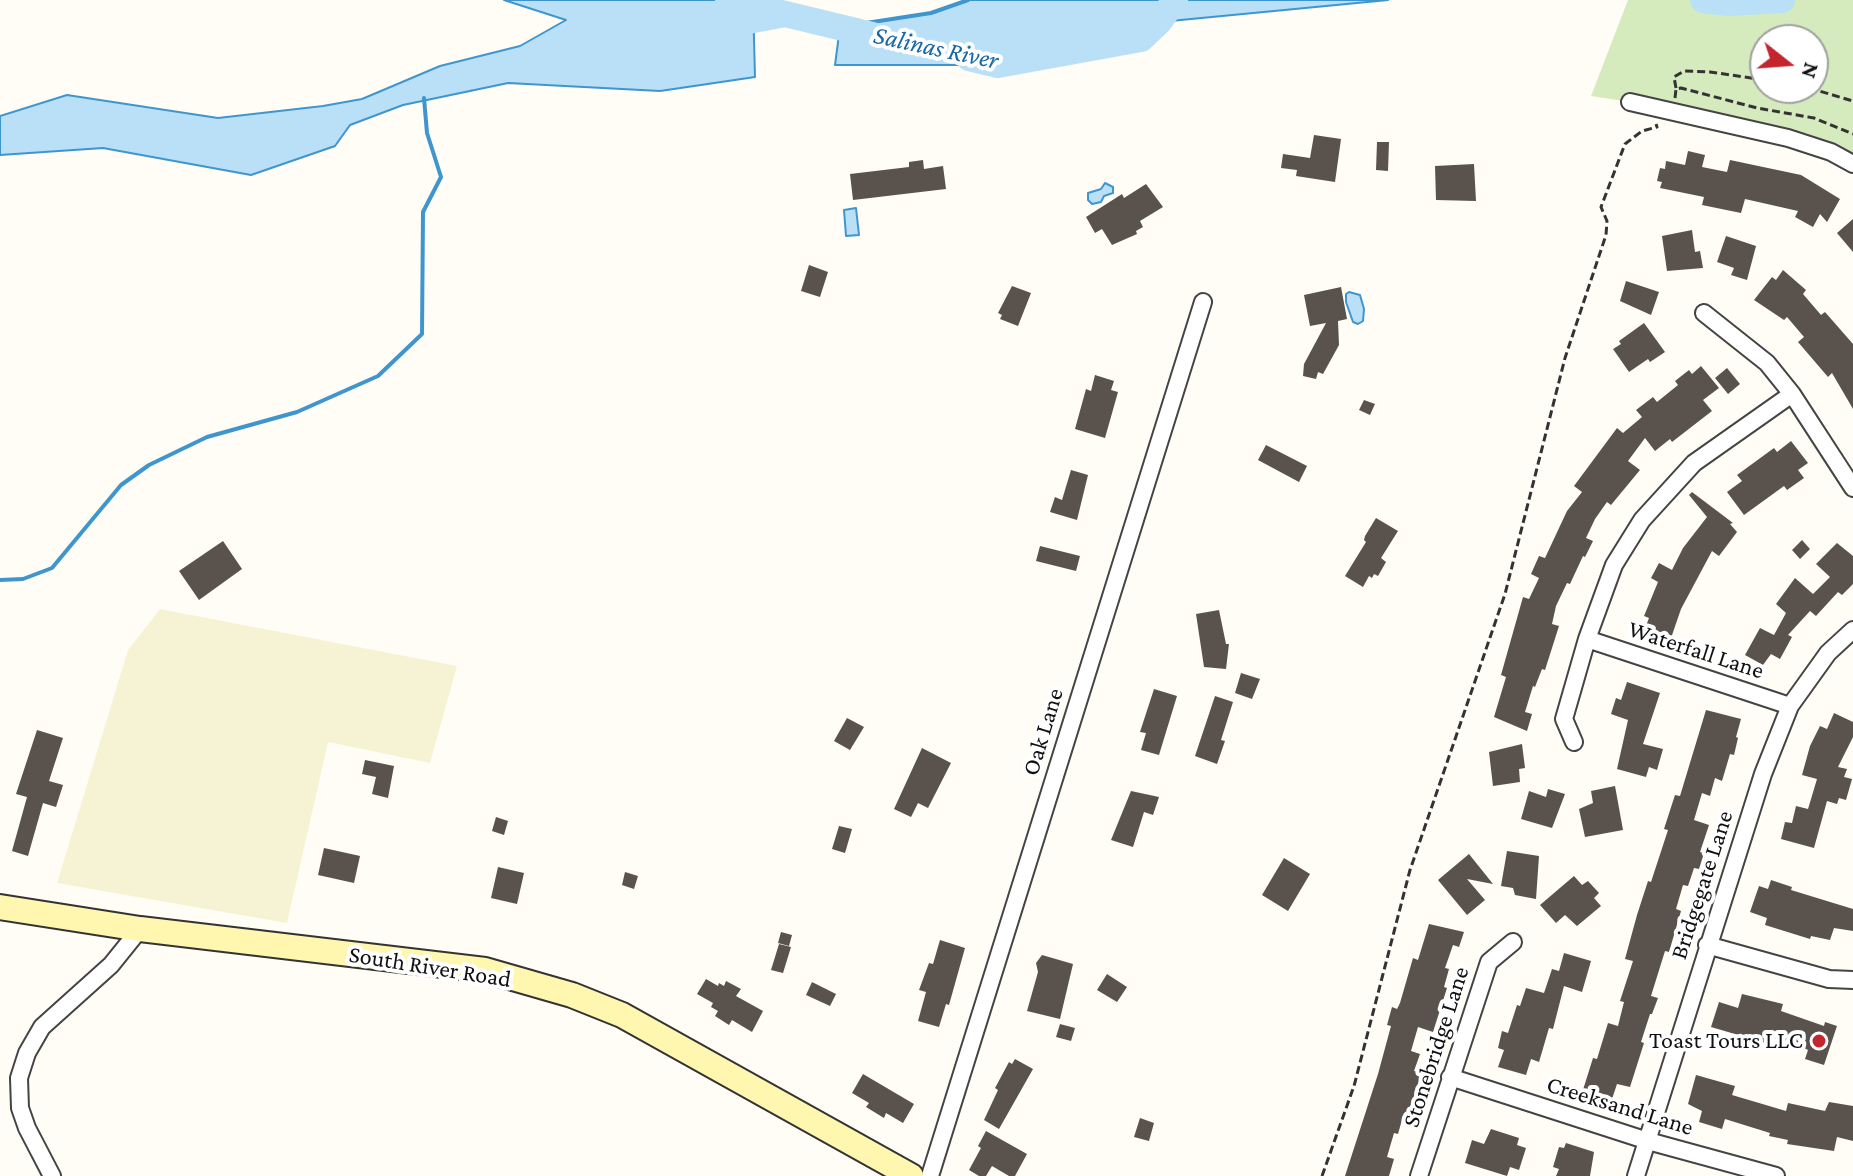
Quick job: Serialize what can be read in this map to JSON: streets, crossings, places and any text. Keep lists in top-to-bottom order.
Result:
{
  "streets": {
    "main road": ["South River Road"],
    "street": [
      "Waterfall Lane",
      "Oak Lane",
      "Bridgegate Lane",
      "Stonebridge Lane",
      "Creeksand Lane"
    ]
  },
  "crossings": [
    ["Waterfall Lane", "Bridgegate Lane"],
    ["Bridgegate Lane", "Creeksand Lane"],
    ["Stonebridge Lane", "Creeksand Lane"]
  ],
  "water": ["Salinas River"],
  "places": ["Toast Tours LLC"],
  "north": "right"
}
